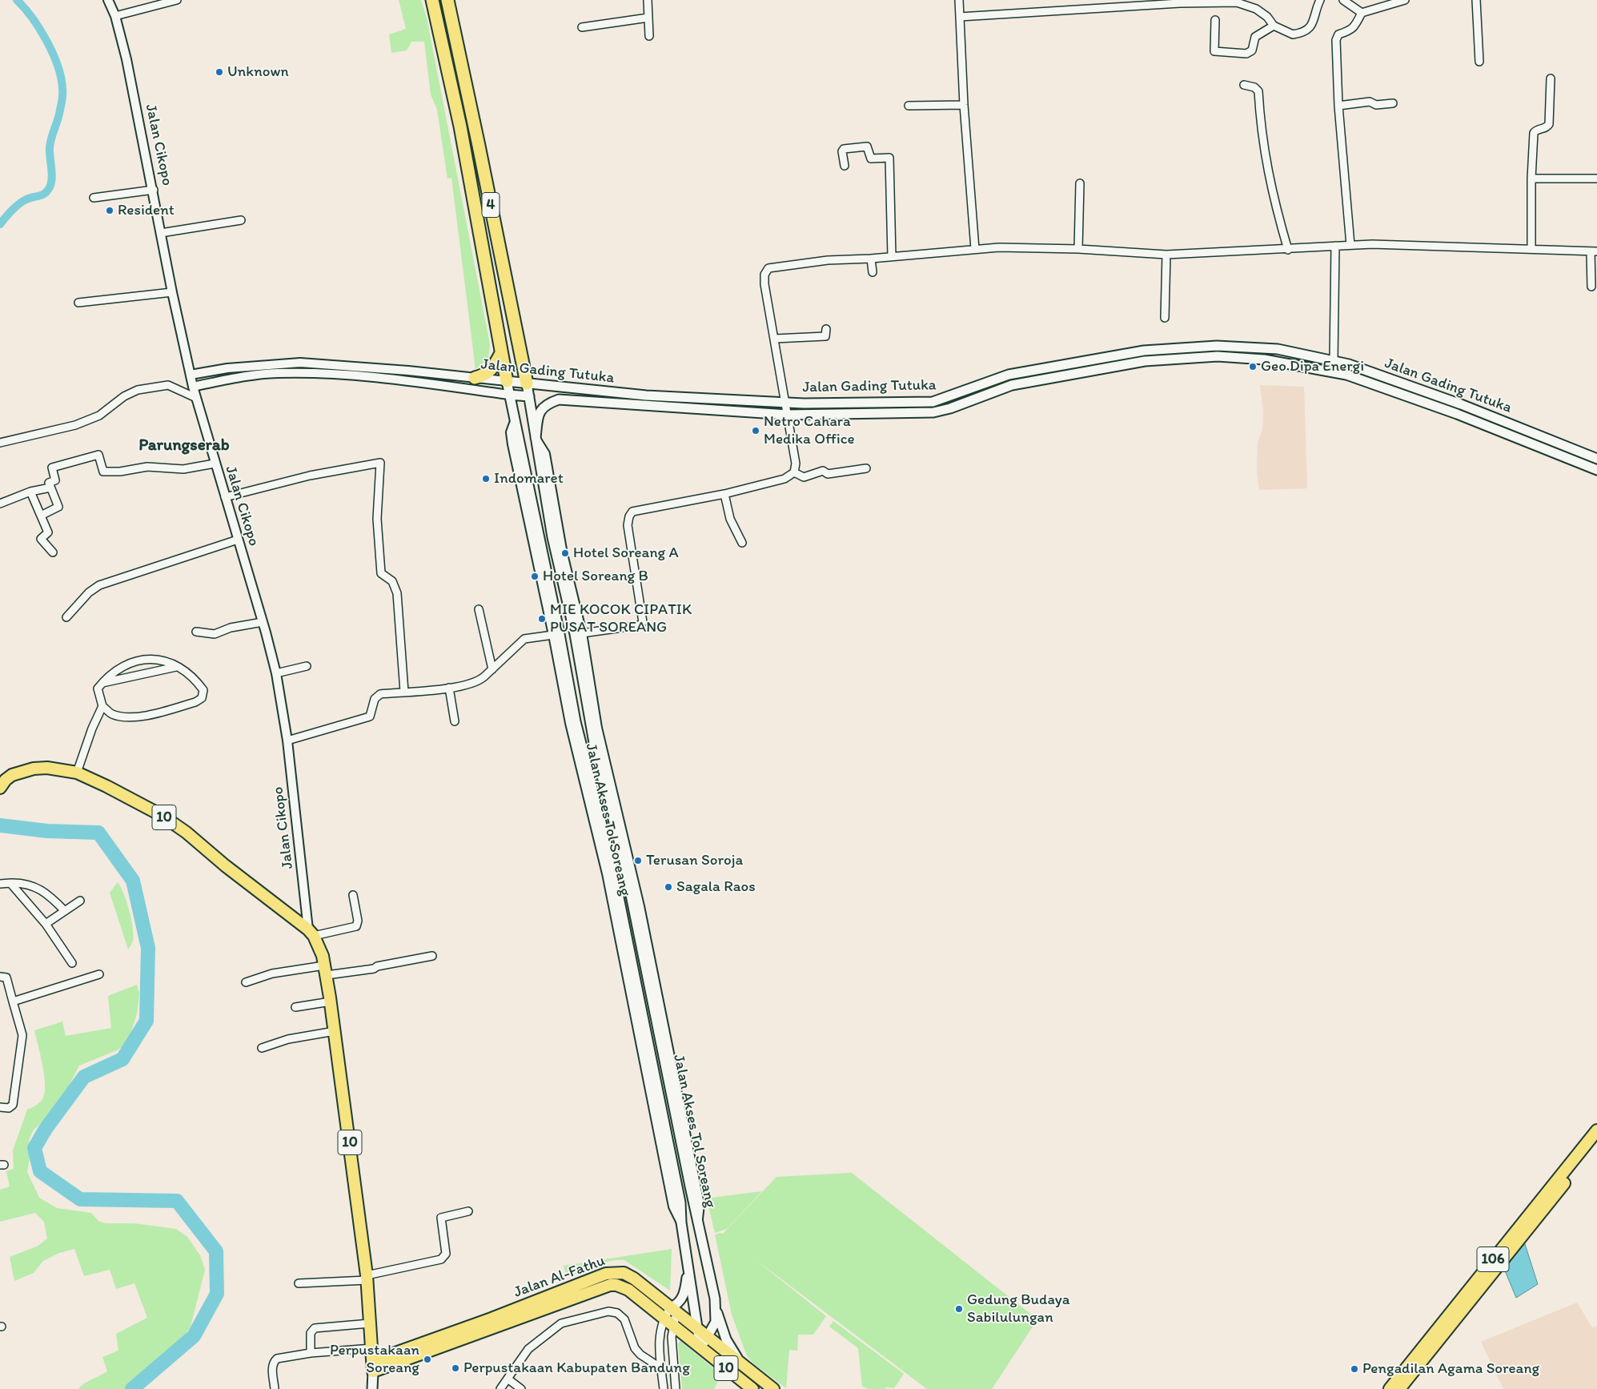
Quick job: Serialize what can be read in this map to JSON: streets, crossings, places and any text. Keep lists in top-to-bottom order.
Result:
{
  "streets": {
    "highway": ["4"],
    "main road": [
      "Jalan Gading Tutuka",
      "10",
      "Jalan Akses Tol Soreang",
      "106",
      "Jalan Al-Fathu"
    ],
    "street": ["Jalan Cikopo"]
  },
  "crossings": [
    ["Jalan Cikopo", "Jalan Gading Tutuka"],
    ["Jalan Cikopo", "10"],
    ["4", "Jalan Gading Tutuka"],
    ["4", "Jalan Akses Tol Soreang"],
    ["Jalan Gading Tutuka", "Jalan Akses Tol Soreang"],
    ["10", "Jalan Al-Fathu"],
    ["Jalan Akses Tol Soreang", "Jalan Al-Fathu"]
  ],
  "districts": ["Parungserab"],
  "places": [
    "Unknown",
    "Resident",
    "Geo Dipa Energi",
    "Netro Cahara Medika Office",
    "Indomaret",
    "Hotel Soreang A",
    "Hotel Soreang B",
    "MIE KOCOK CIPATIK PUSAT SOREANG",
    "Terusan Soroja",
    "Sagala Raos",
    "Gedung Budaya Sabilulungan",
    "Perpustakaan Soreang",
    "Perpustakaan Kabupaten Bandung",
    "Pengadilan Agama Soreang"
  ]
}
